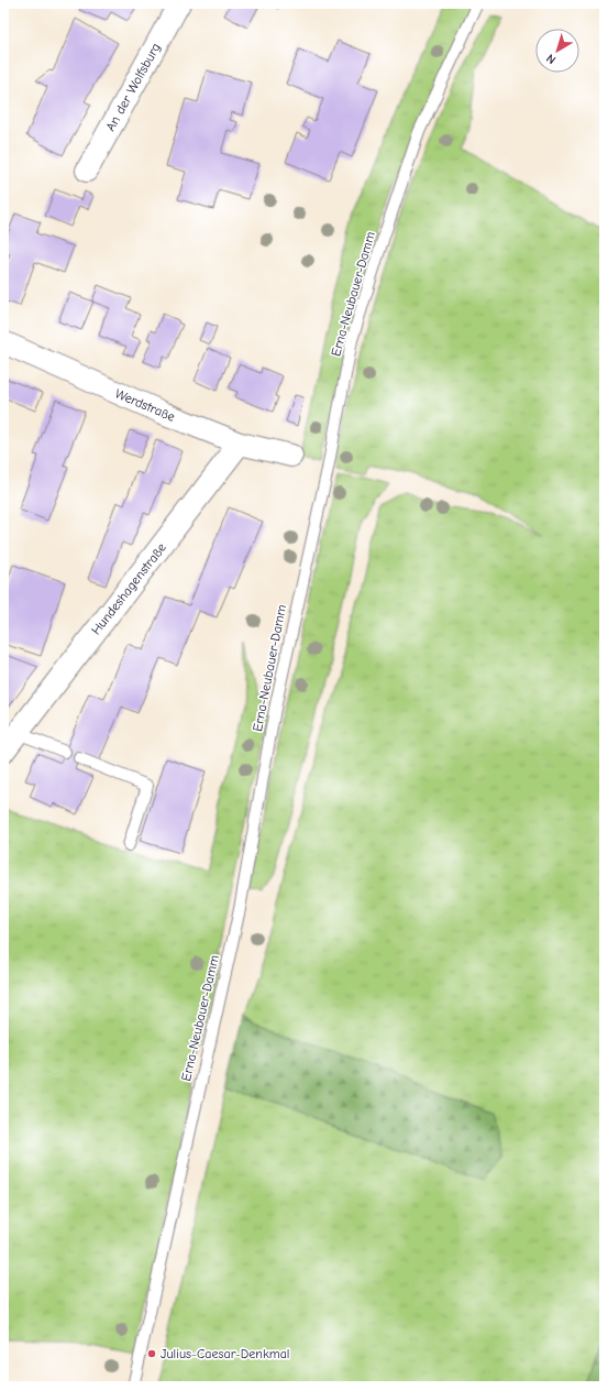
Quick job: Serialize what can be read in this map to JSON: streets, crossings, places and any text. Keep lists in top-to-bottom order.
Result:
{
  "streets": {
    "street": ["An der Wolfsburg", "Werdstraße", "Hundeshagenstraße"],
    "lane": ["Erna-Neubauer-Damm"]
  },
  "crossings": [
    ["Werdstraße", "Hundeshagenstraße"]
  ],
  "places": ["Julius-Caesar-Denkmal"],
  "north": "bottom left"
}
